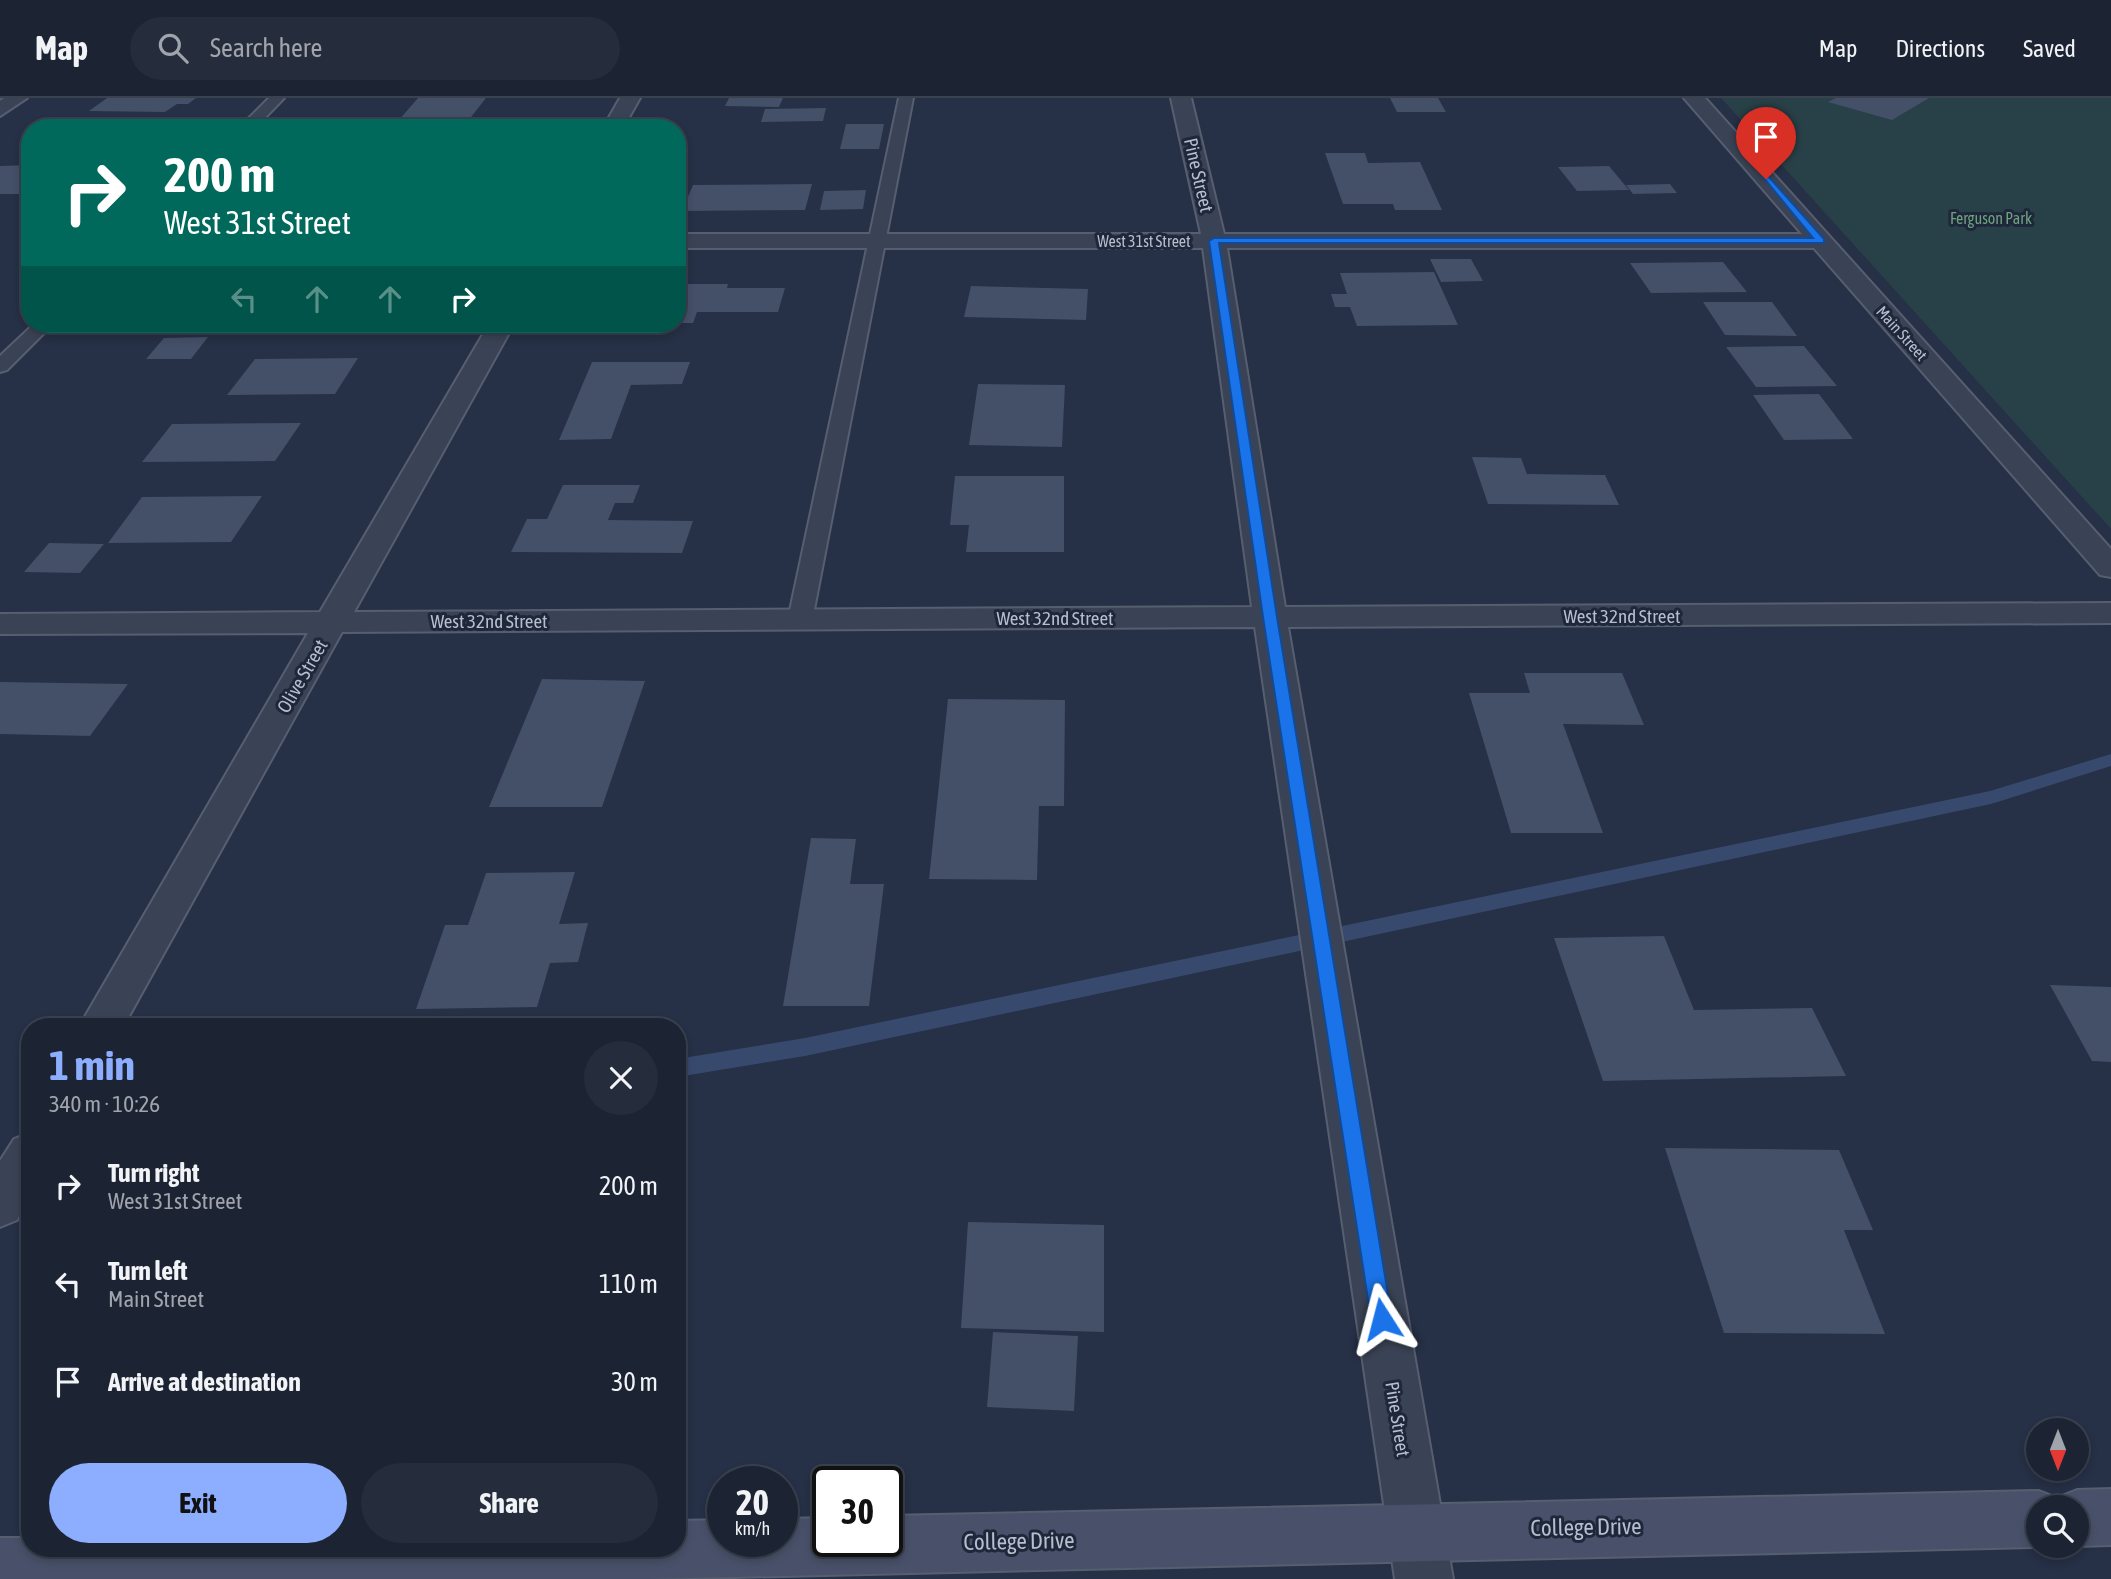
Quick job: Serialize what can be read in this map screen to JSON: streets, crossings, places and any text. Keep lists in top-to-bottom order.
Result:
{
  "streets": {
    "street": [
      "Pine Street",
      "West 31st Street",
      "Main Street",
      "West 32nd Street",
      "Olive Street",
      "College Drive"
    ]
  },
  "crossings": [
    ["Pine Street", "West 31st Street"],
    ["Pine Street", "West 32nd Street"],
    ["Pine Street", "College Drive"],
    ["West 31st Street", "Main Street"],
    ["West 32nd Street", "Olive Street"]
  ],
  "parks": ["Ferguson Park"],
  "north": "bottom",
  "page": {
    "header": "Map",
    "search": "Search here",
    "nav": ["Map", "Directions", "Saved"],
    "turn": ["200 m", "West 31st Street"],
    "heading": ["1 min", "340 m · 10:26"],
    "list": [
      {
        "name": "Turn right",
        "note": "West 31st Street",
        "value": "200 m"
      },
      {
        "name": "Turn left",
        "note": "Main Street",
        "value": "110 m"
      },
      {
        "name": "Arrive at destination",
        "value": "30 m"
      }
    ],
    "buttons": ["Exit", "Share"],
    "speed": "20 km/h",
    "limit": "30"
  }
}
